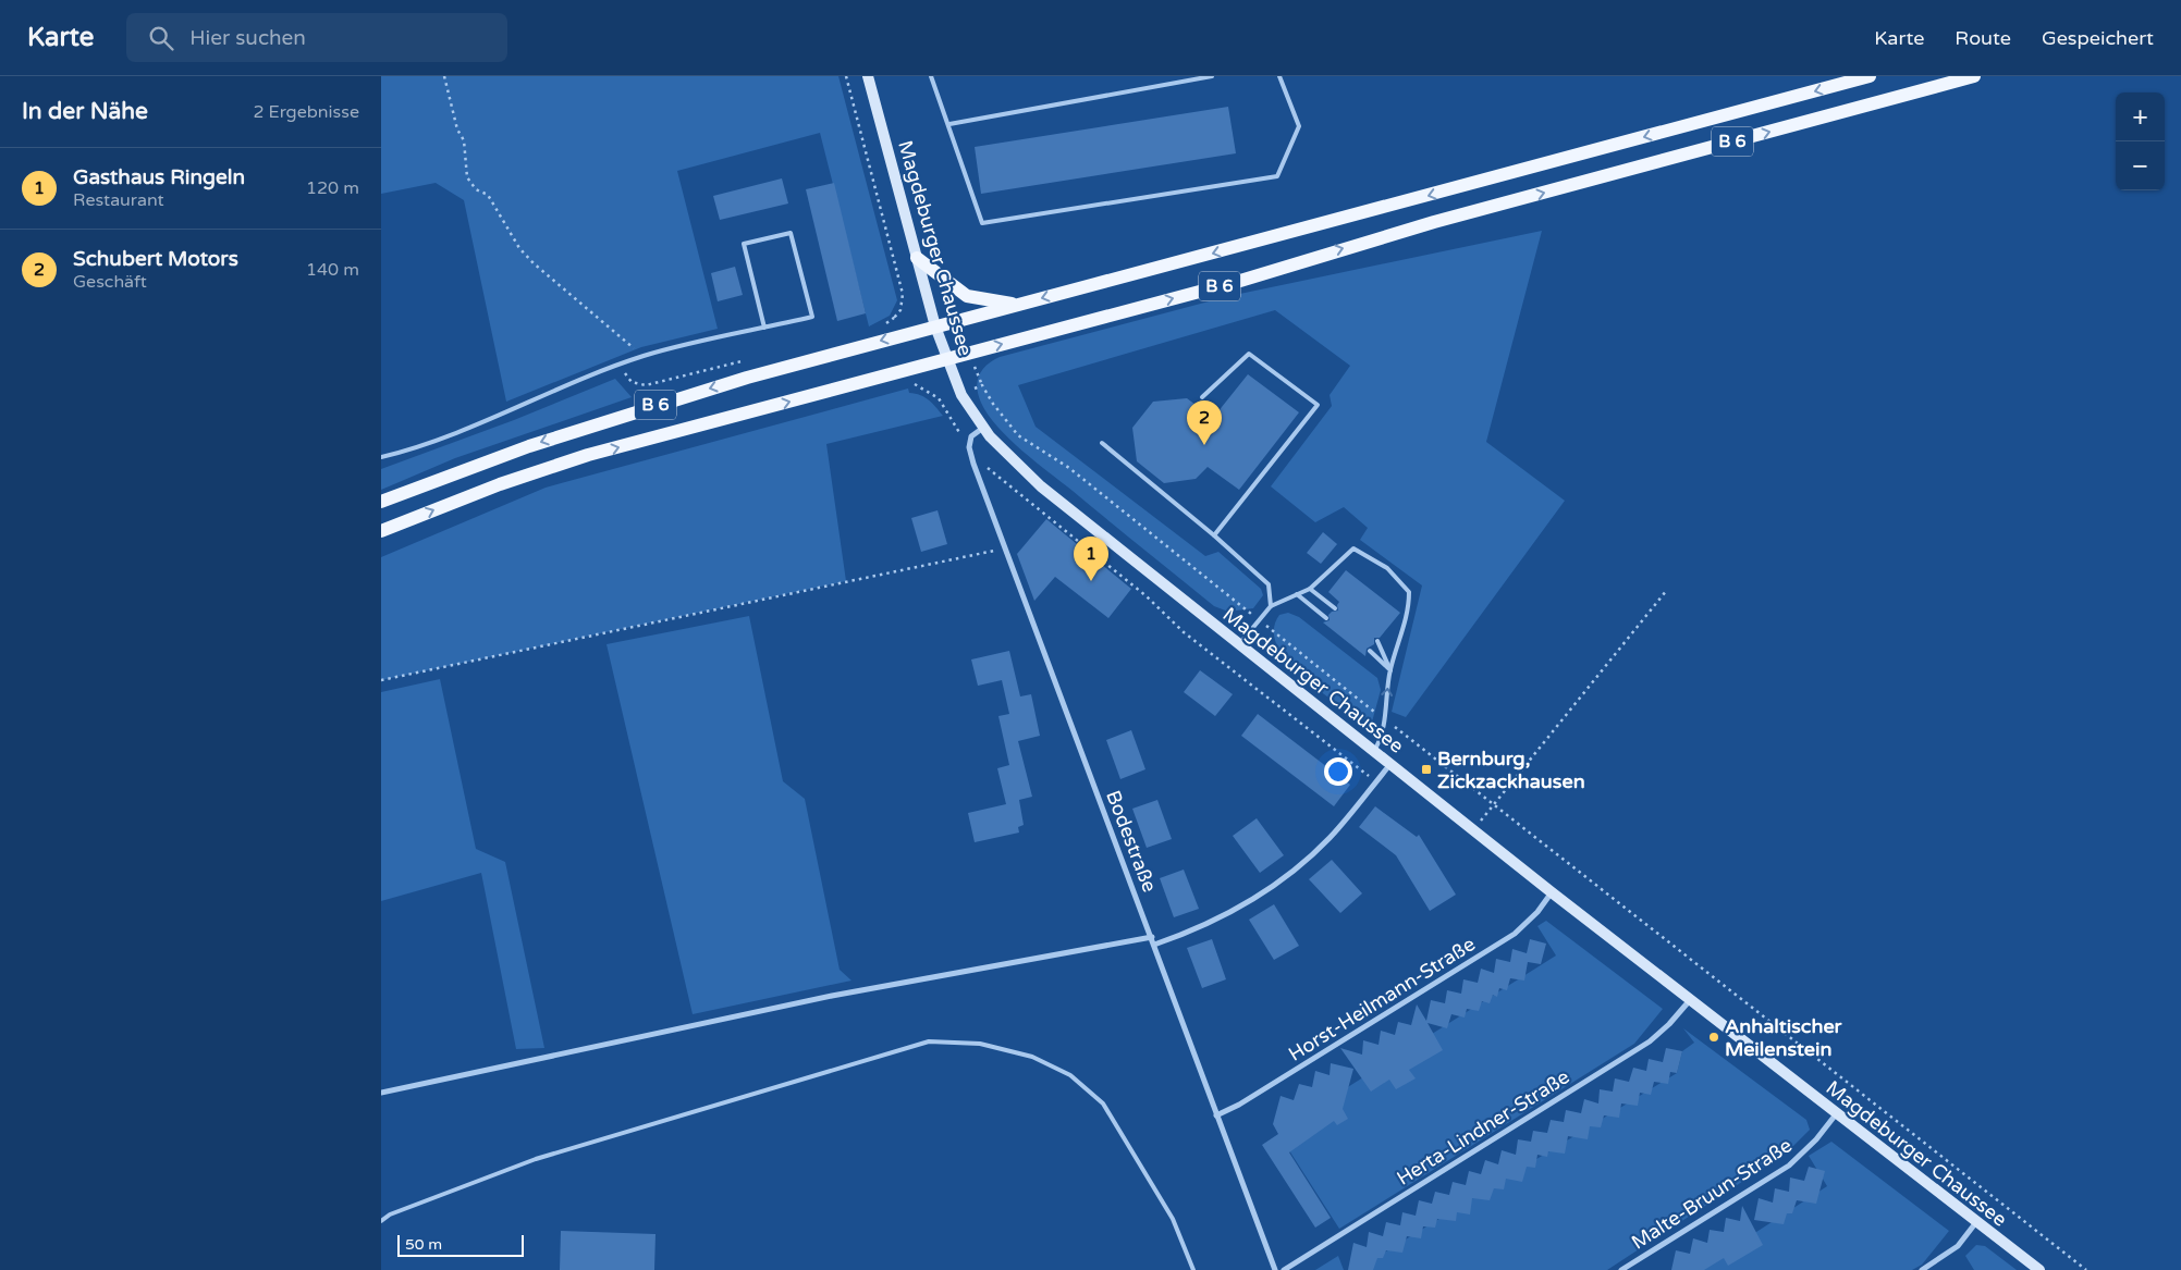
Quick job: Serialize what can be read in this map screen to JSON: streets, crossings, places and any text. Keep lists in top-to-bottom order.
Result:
{
  "streets": {
    "main road": ["B 6", "Magdeburger Chaussee"],
    "street": [
      "Bodestraße",
      "Horst-Heilmann-Straße",
      "Herta-Lindner-Straße",
      "Malte-Bruun-Straße"
    ]
  },
  "crossings": [
    ["B 6", "Magdeburger Chaussee"],
    ["Magdeburger Chaussee", "Horst-Heilmann-Straße"],
    ["Magdeburger Chaussee", "Herta-Lindner-Straße"],
    ["Magdeburger Chaussee", "Malte-Bruun-Straße"],
    ["Bodestraße", "Horst-Heilmann-Straße"]
  ],
  "places": {
    "transit": ["Bernburg, Zickzackhausen"],
    "other": ["Anhaltischer Meilenstein"]
  },
  "scale_bar": "50 m",
  "page": {
    "header": "Karte",
    "search": "Hier suchen",
    "nav": ["Karte", "Route", "Gespeichert"],
    "heading": ["In der Nähe", "2 Ergebnisse"],
    "map_buttons": ["+", "−"],
    "list": [
      {
        "mark": "1",
        "name": "Gasthaus Ringeln",
        "note": "Restaurant",
        "value": "120 m"
      },
      {
        "mark": "2",
        "name": "Schubert Motors",
        "note": "Geschäft",
        "value": "140 m"
      }
    ],
    "pins": ["2", "1"],
    "scale": "50 m"
  }
}
